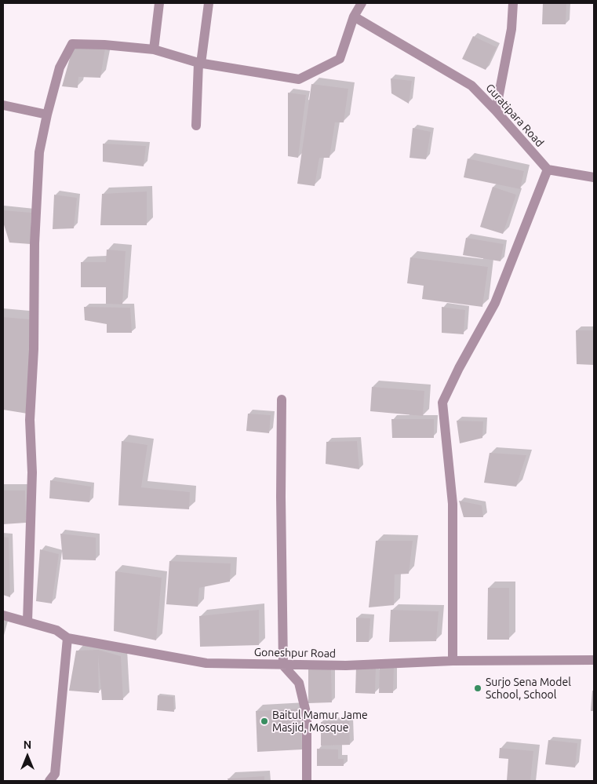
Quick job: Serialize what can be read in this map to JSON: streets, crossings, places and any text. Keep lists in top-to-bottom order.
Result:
{
  "streets": {
    "street": ["Guratipara Road", "Goneshpur Road"]
  },
  "places": ["Surjo Sena Model School, School", "Baitul Mamur Jame Masjid, Mosque"],
  "north": "top"
}
